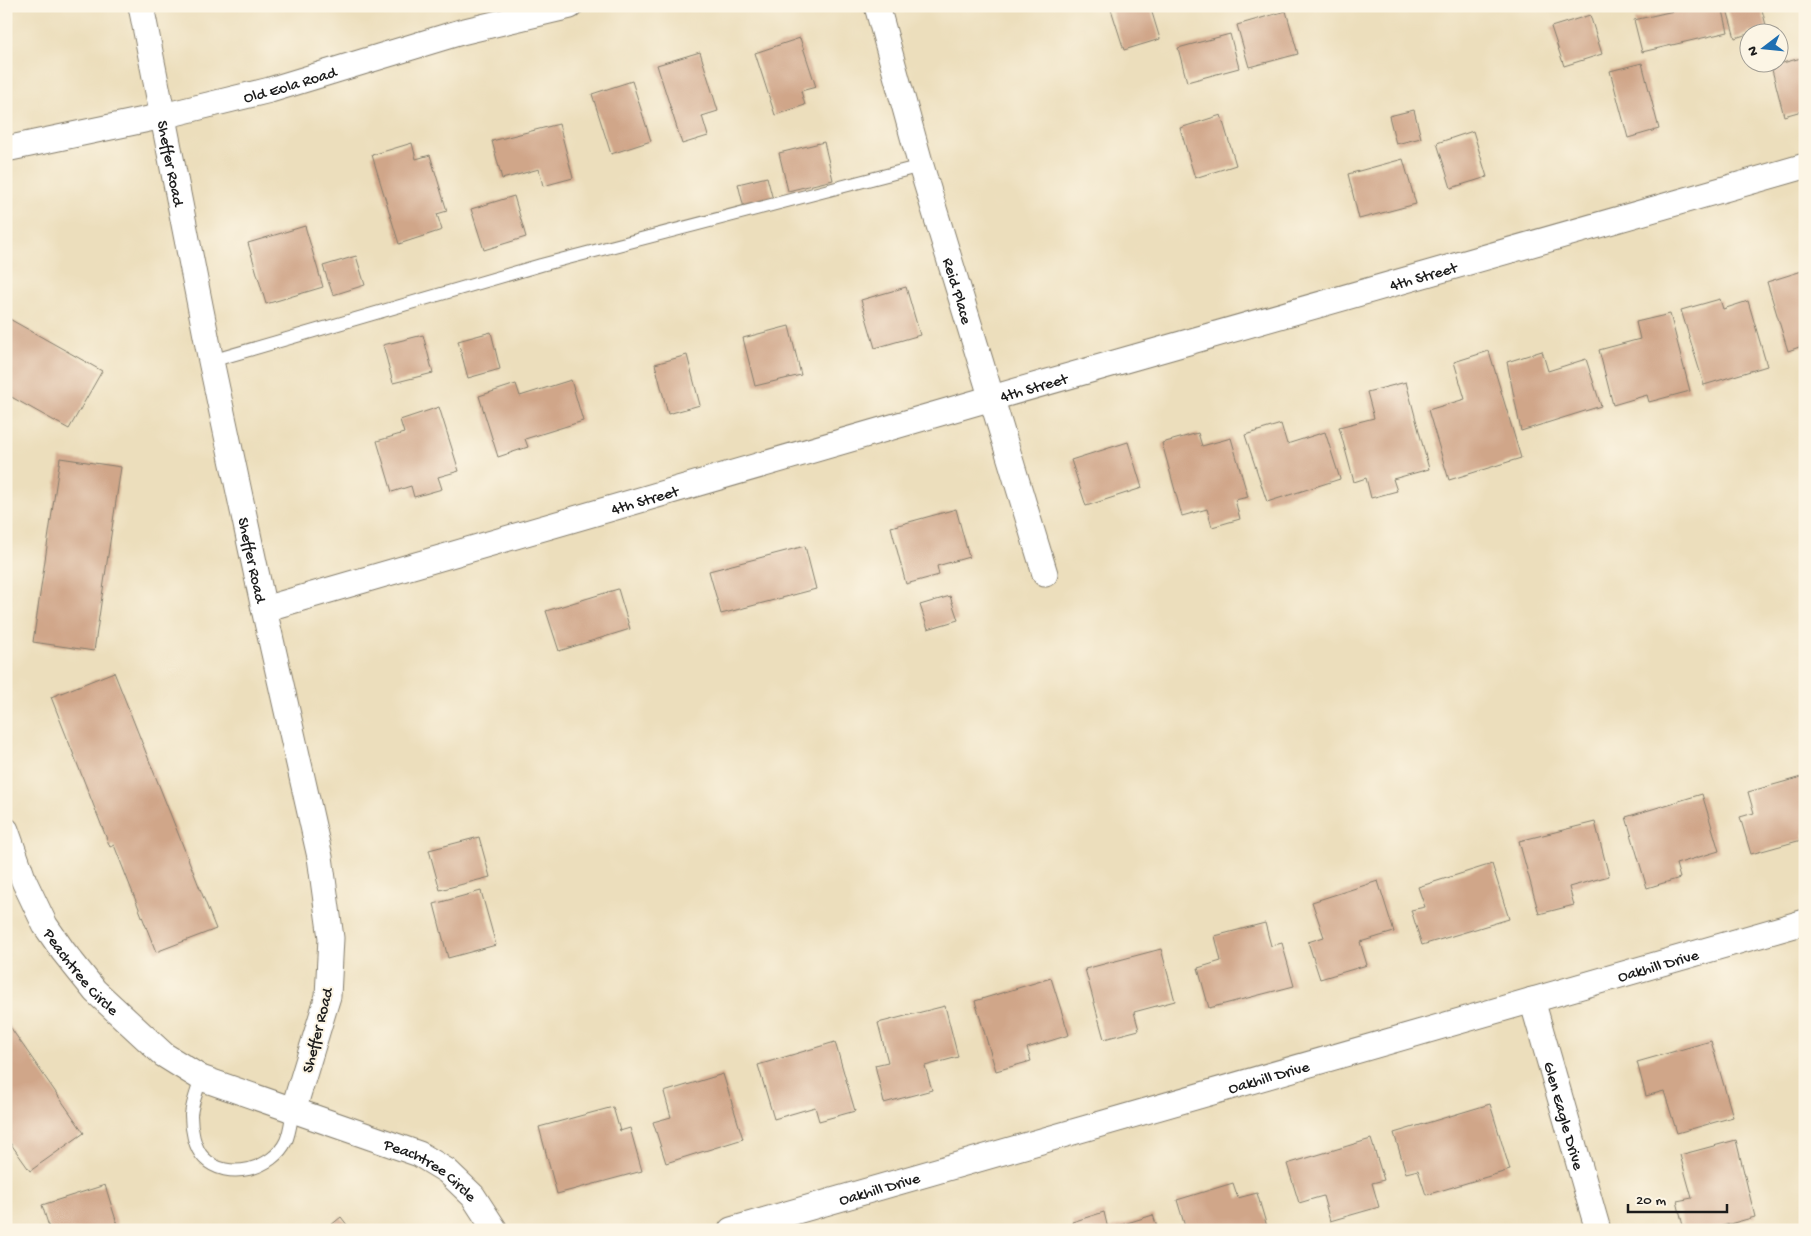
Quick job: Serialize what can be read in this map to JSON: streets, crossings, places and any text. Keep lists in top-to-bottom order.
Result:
{
  "streets": {
    "street": [
      "Old Eola Road",
      "Sheffer Road",
      "4th Street",
      "Reid Place",
      "Oakhill Drive",
      "Peachtree Circle",
      "Glen Eagle Drive"
    ]
  },
  "crossings": [
    ["Old Eola Road", "Sheffer Road"],
    ["Sheffer Road", "4th Street"],
    ["Sheffer Road", "Peachtree Circle"],
    ["4th Street", "Reid Place"],
    ["Oakhill Drive", "Glen Eagle Drive"]
  ],
  "scale_bar": "20 m",
  "north": "left"
}
